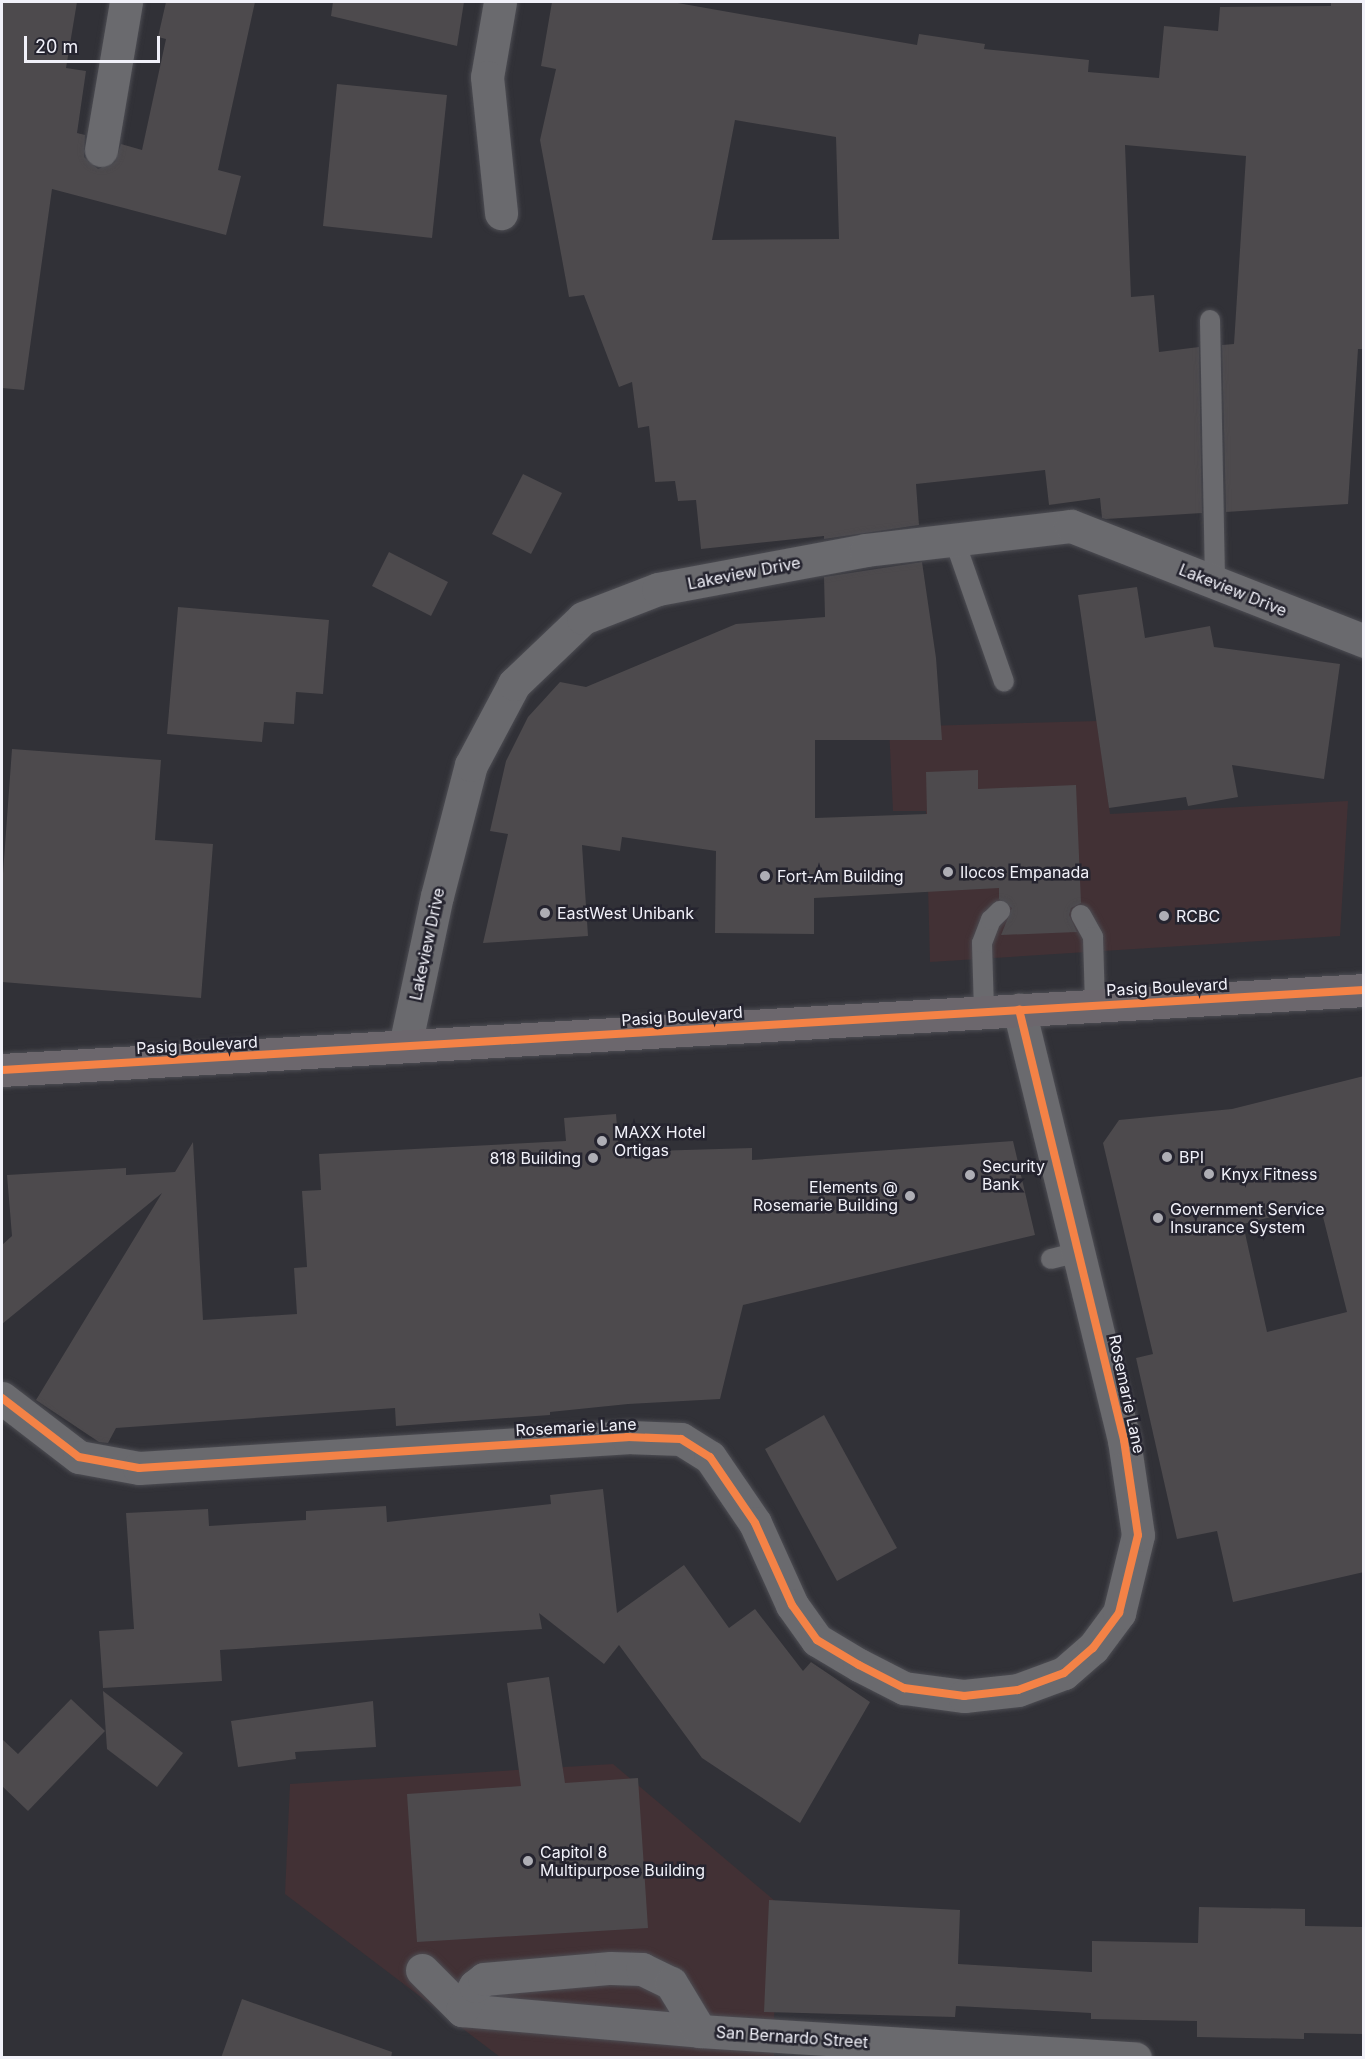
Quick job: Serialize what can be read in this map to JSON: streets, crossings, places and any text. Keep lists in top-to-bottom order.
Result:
{
  "streets": {
    "main road": ["Pasig Boulevard"],
    "street": ["Lakeview Drive", "Rosemarie Lane", "San Bernardo Street"]
  },
  "crossings": [
    ["Lakeview Drive", "Pasig Boulevard"],
    ["Pasig Boulevard", "Rosemarie Lane"]
  ],
  "places": [
    "Ilocos Empanada",
    "Fort-Am Building",
    "EastWest Unibank",
    "RCBC",
    "MAXX Hotel Ortigas",
    "BPI",
    "818 Building",
    "Knyx Fitness",
    "Security Bank",
    "Elements @ Rosemarie Building",
    "Government Service Insurance System",
    "Capitol 8 Multipurpose Building"
  ],
  "scale_bar": "20 m"
}
